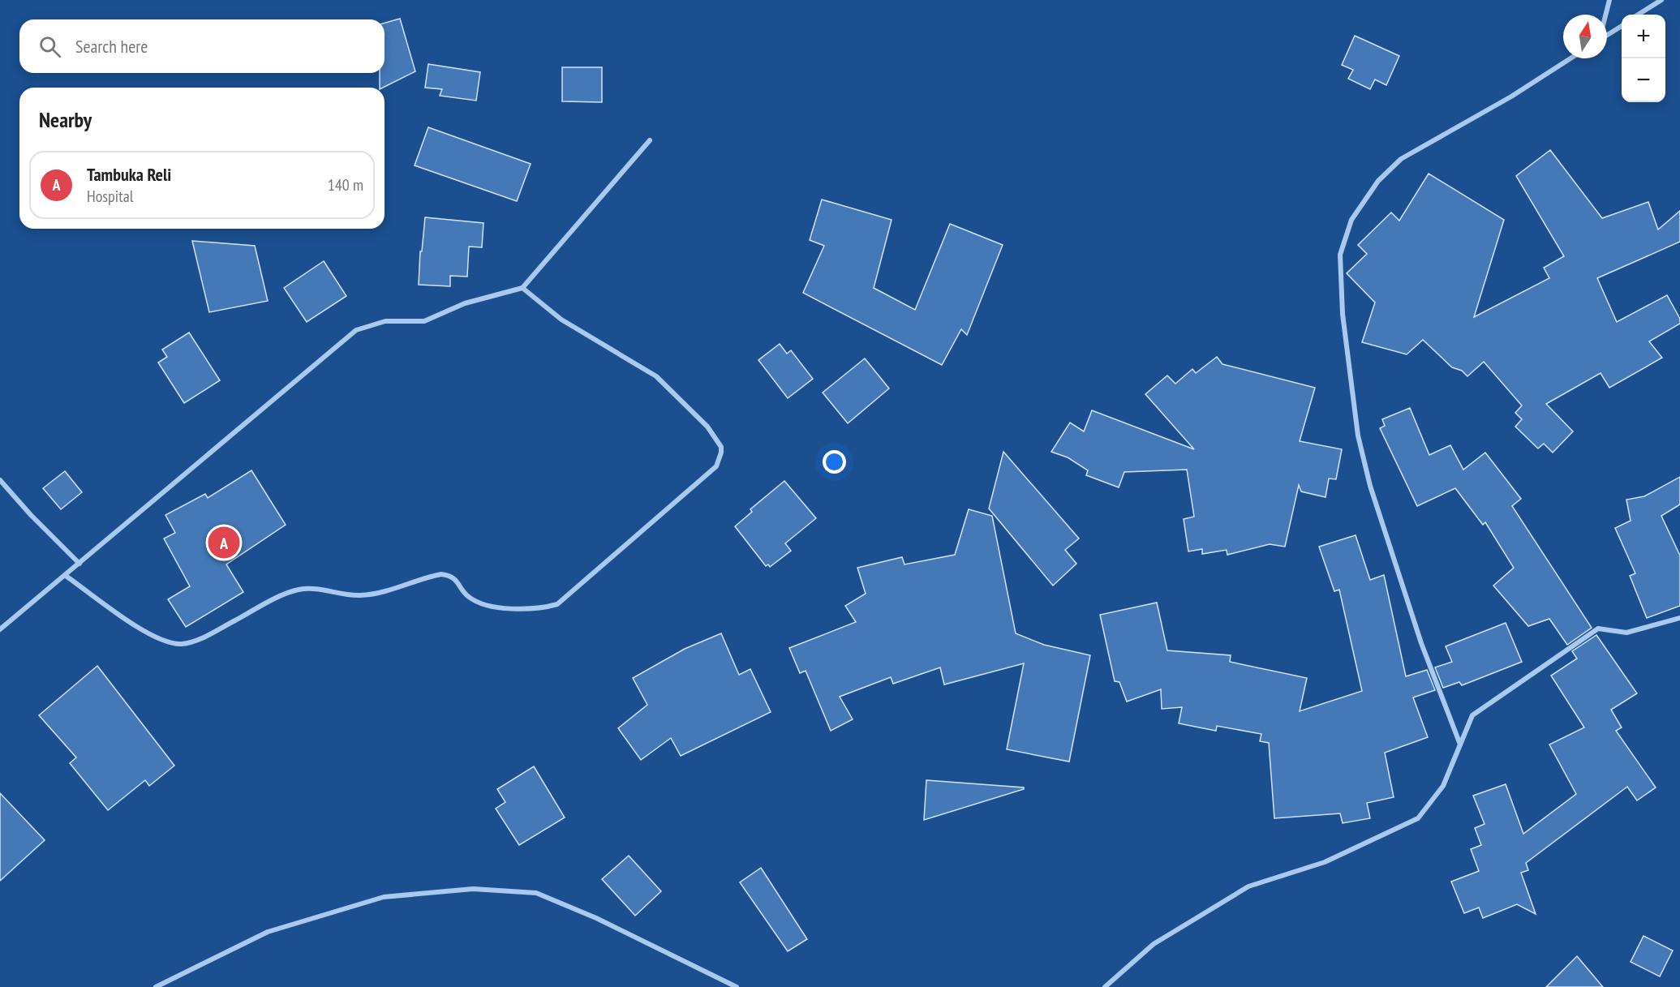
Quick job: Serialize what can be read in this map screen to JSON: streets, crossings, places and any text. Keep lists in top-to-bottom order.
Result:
{
  "north": "top",
  "page": {
    "map_buttons": ["+", "−"],
    "search": "Search here",
    "heading": "Nearby",
    "list": [
      {
        "mark": "A",
        "name": "Tambuka Reli",
        "note": "Hospital",
        "value": "140 m"
      }
    ],
    "pins": "A"
  }
}
